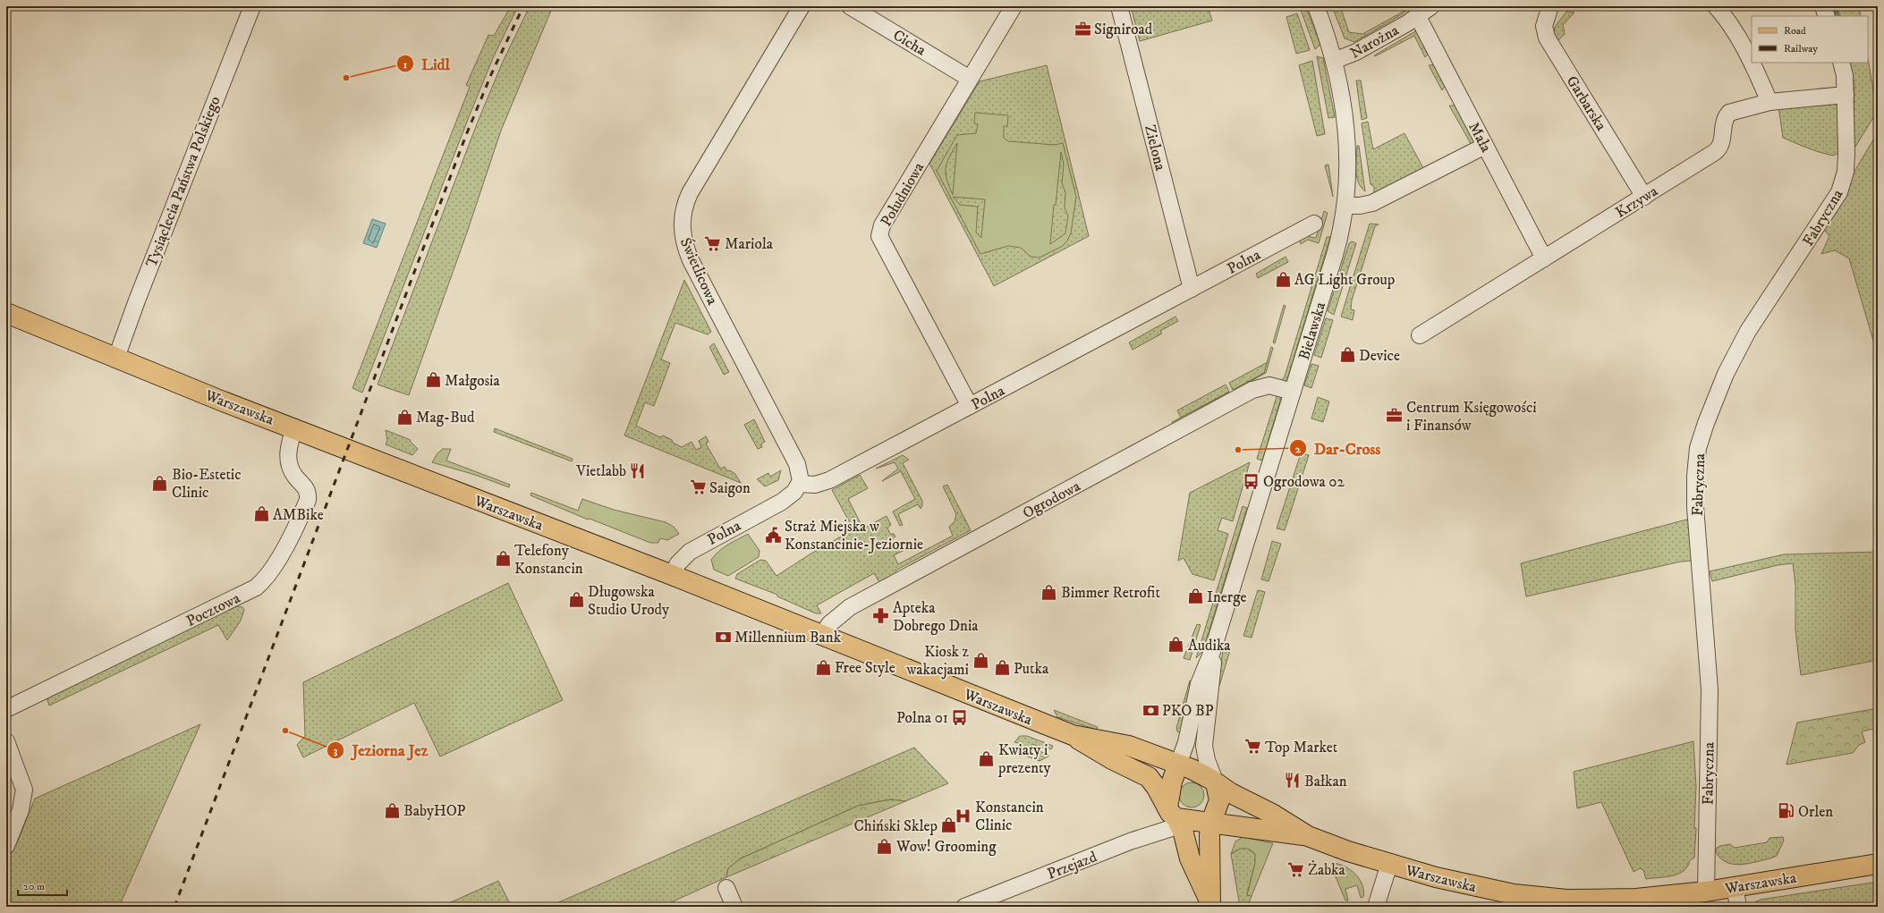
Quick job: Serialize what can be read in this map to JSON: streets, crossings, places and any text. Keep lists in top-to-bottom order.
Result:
{
  "streets": {
    "main road": ["Warszawska"],
    "street": [
      "Narożna",
      "Cicha",
      "Garbarska",
      "Mała",
      "Zielona",
      "Tysiąclecia Państwa Polskiego",
      "Południowa",
      "Krzywa",
      "Fabryczna",
      "Polna",
      "Świetlicowa",
      "Bielawska",
      "Ogrodowa",
      "Pocztowa",
      "Przejazd"
    ]
  },
  "crossings": [
    ["Narożna", "Mała"],
    ["Narożna", "Bielawska"],
    ["Cicha", "Południowa"],
    ["Garbarska", "Krzywa"],
    ["Mała", "Krzywa"],
    ["Zielona", "Polna"],
    ["Tysiąclecia Państwa Polskiego", "Warszawska"],
    ["Południowa", "Polna"],
    ["Krzywa", "Fabryczna"],
    ["Fabryczna", "Warszawska"],
    ["Polna", "Świetlicowa"],
    ["Polna", "Warszawska"],
    ["Bielawska", "Warszawska"],
    ["Bielawska", "Ogrodowa"],
    ["Warszawska", "Ogrodowa"],
    ["Warszawska", "Pocztowa"],
    ["Warszawska", "Przejazd"]
  ],
  "places": {
    "office": ["Signiroad", "Centrum Księgowości i Finansów"],
    "other": ["Lidl", "Dar-Cross", "Jeziorna Jez"],
    "supermarket": [
      "Mariola",
      "Saigon",
      "Top Market",
      "Żabka"
    ],
    "shop": [
      "AG Light Group",
      "Device",
      "Małgosia",
      "Mag-Bud",
      "Bio-Estetic Clinic",
      "AMBike",
      "Telefony Konstancin",
      "Bimmer Retrofit",
      "Inerge",
      "Długowska Studio Urody",
      "Audika",
      "Kiosk z wakacjami",
      "Free Style",
      "Putka",
      "Kwiaty i prezenty",
      "BabyHOP",
      "Chiński Sklep",
      "Wow! Grooming"
    ],
    "restaurant": ["Vietlabb", "Bałkan"],
    "bus stop": ["Ogrodowa 02", "Polna 01"],
    "public building": ["Straż Miejska w Konstancinie-Jeziornie"],
    "pharmacy": ["Apteka Dobrego Dnia"],
    "bank": ["Millennium Bank", "PKO BP"],
    "fuel station": ["Orlen"],
    "hospital": ["Konstancin Clinic"]
  },
  "legend": ["Road", "Railway"],
  "scale_bar": "20 m"
}
